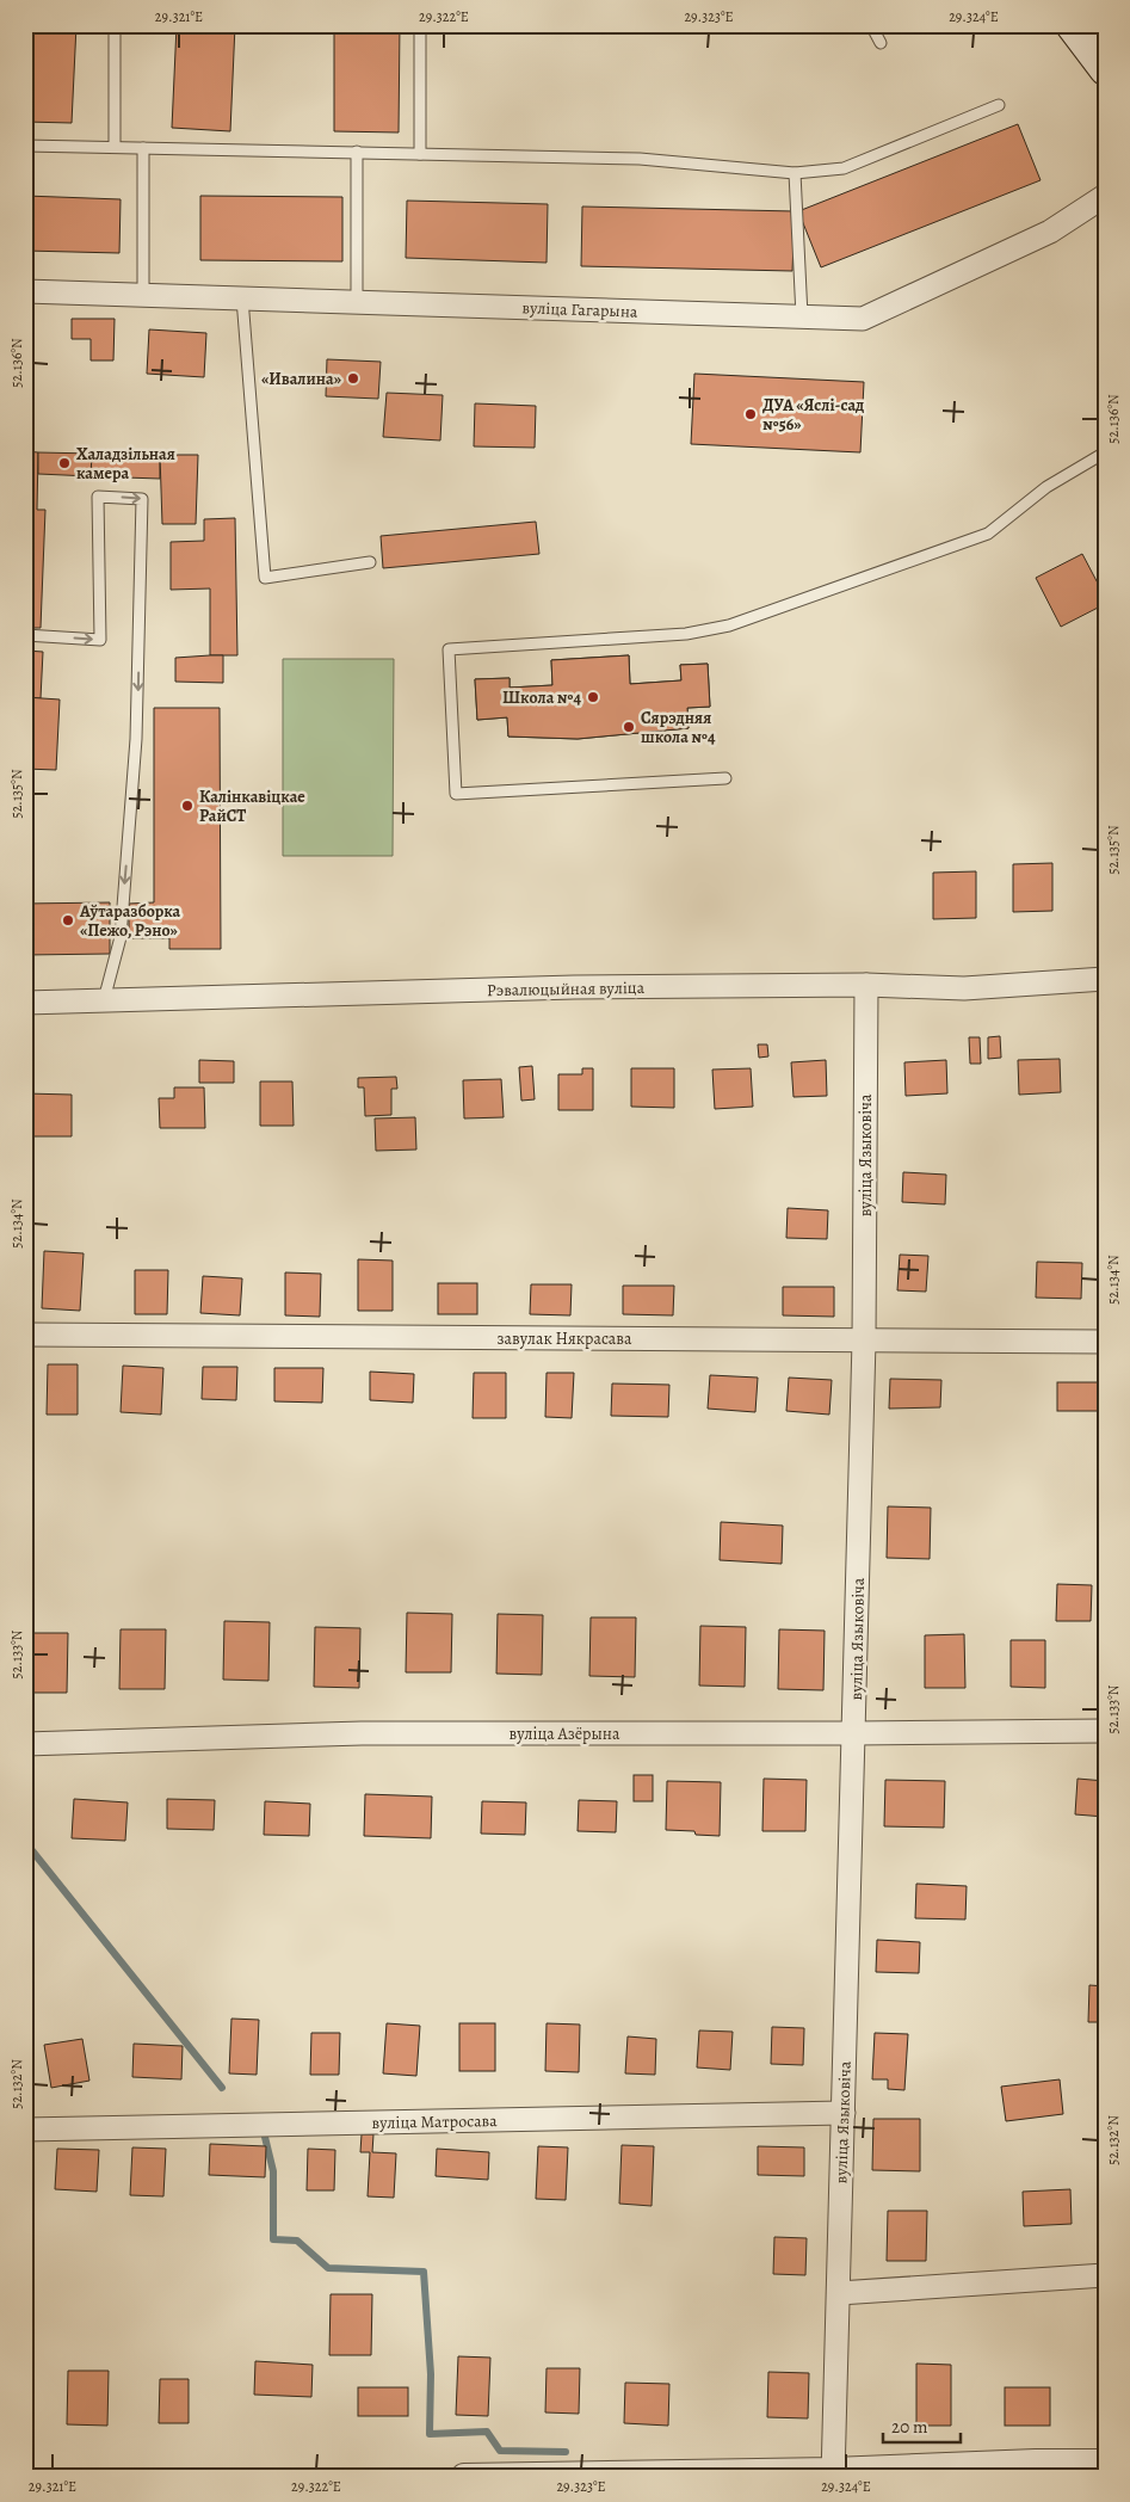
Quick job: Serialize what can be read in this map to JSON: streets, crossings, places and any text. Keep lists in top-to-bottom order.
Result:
{
  "streets": {
    "street": [
      "вуліца Гагарына",
      "Рэвалюцыйная вуліца",
      "вуліца Языковіча",
      "завулак Някрасава",
      "вуліца Азёрына",
      "вуліца Матросава"
    ]
  },
  "crossings": [
    ["Рэвалюцыйная вуліца", "вуліца Языковіча"],
    ["вуліца Языковіча", "завулак Някрасава"],
    ["вуліца Языковіча", "вуліца Азёрына"],
    ["вуліца Языковіча", "вуліца Матросава"]
  ],
  "places": [
    "«Ивалина»",
    "ДУА «Яслі-сад №56»",
    "Халадзільная камера",
    "Школа №4",
    "Сярэдняя школа №4",
    "Калінкавіцкае РайСТ",
    "Аўтаразборка «Пежо, Рэно»"
  ],
  "scale_bar": "20 m",
  "coordinates": [
    "29.321°E",
    "29.322°E",
    "29.323°E",
    "29.324°E",
    "52.136°N",
    "52.135°N",
    "52.134°N",
    "52.133°N",
    "52.132°N"
  ]
}
